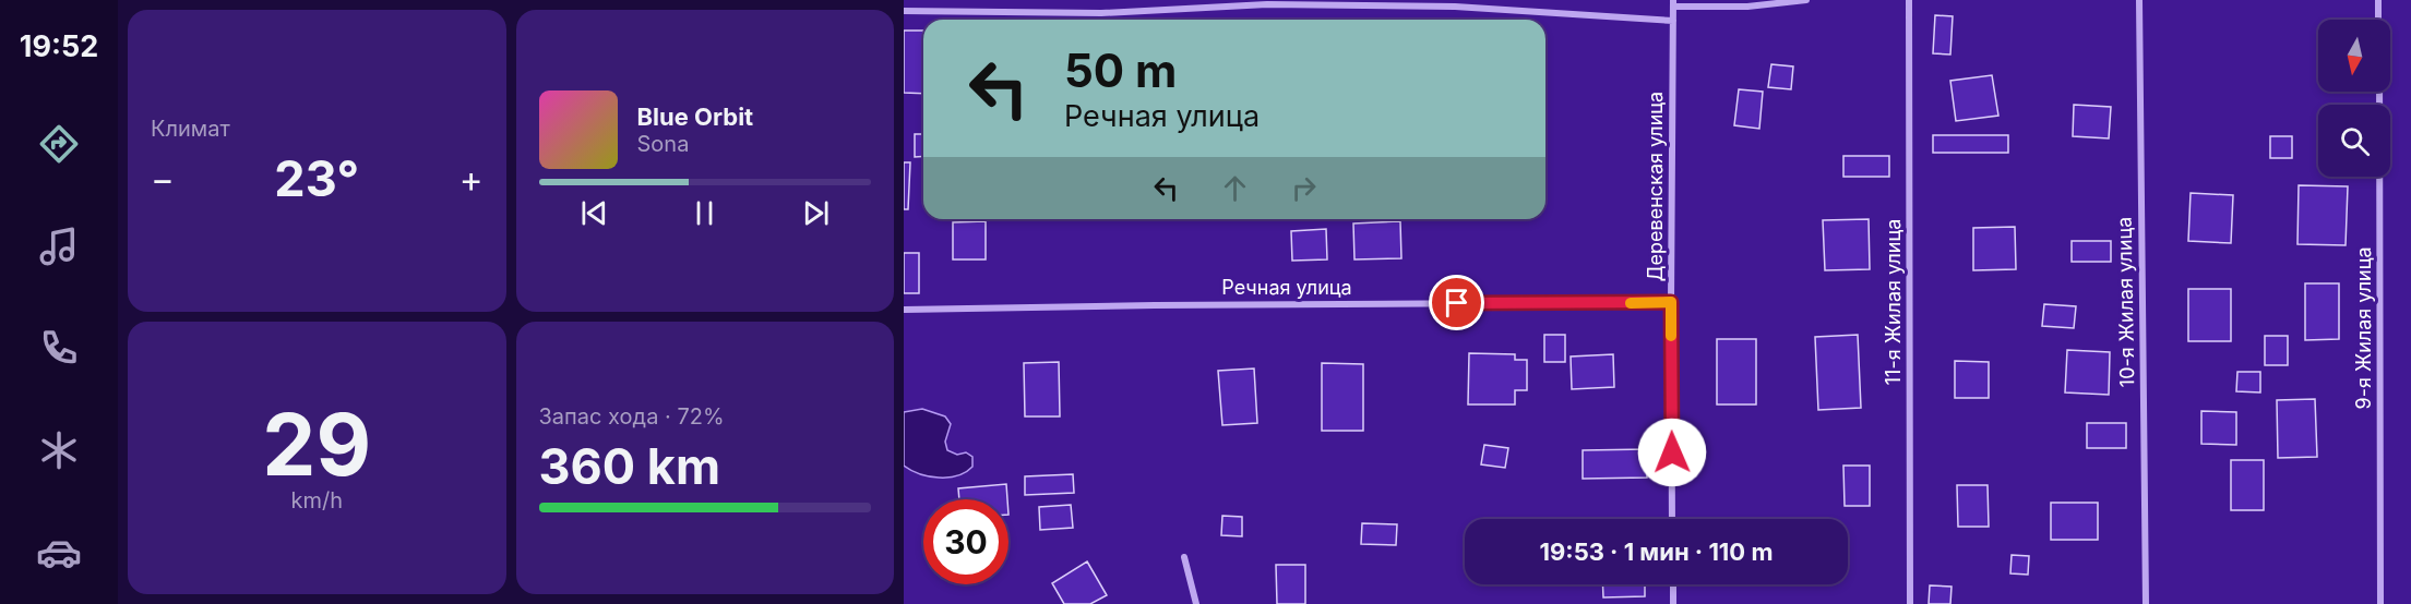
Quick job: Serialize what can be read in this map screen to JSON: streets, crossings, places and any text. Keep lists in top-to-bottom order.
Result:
{
  "streets": {
    "street": [
      "Деревенская улица",
      "Речная улица",
      "11-я Жилая улица",
      "10-я Жилая улица",
      "9-я Жилая улица"
    ]
  },
  "crossings": [
    ["Деревенская улица", "Речная улица"]
  ],
  "north": "bottom",
  "page": {
    "tabs": "19:52",
    "tile": [
      "Климат",
      ["29", "km/h"],
      ["Запас хода · 72%", "360 km"]
    ],
    "turn": ["50 m", "Речная улица"],
    "song": ["Blue Orbit", "Sona"],
    "heat": ["−", "23°", "+"],
    "limit": "30",
    "trip": "19:53 · 1 мин · 110 m"
  }
}
